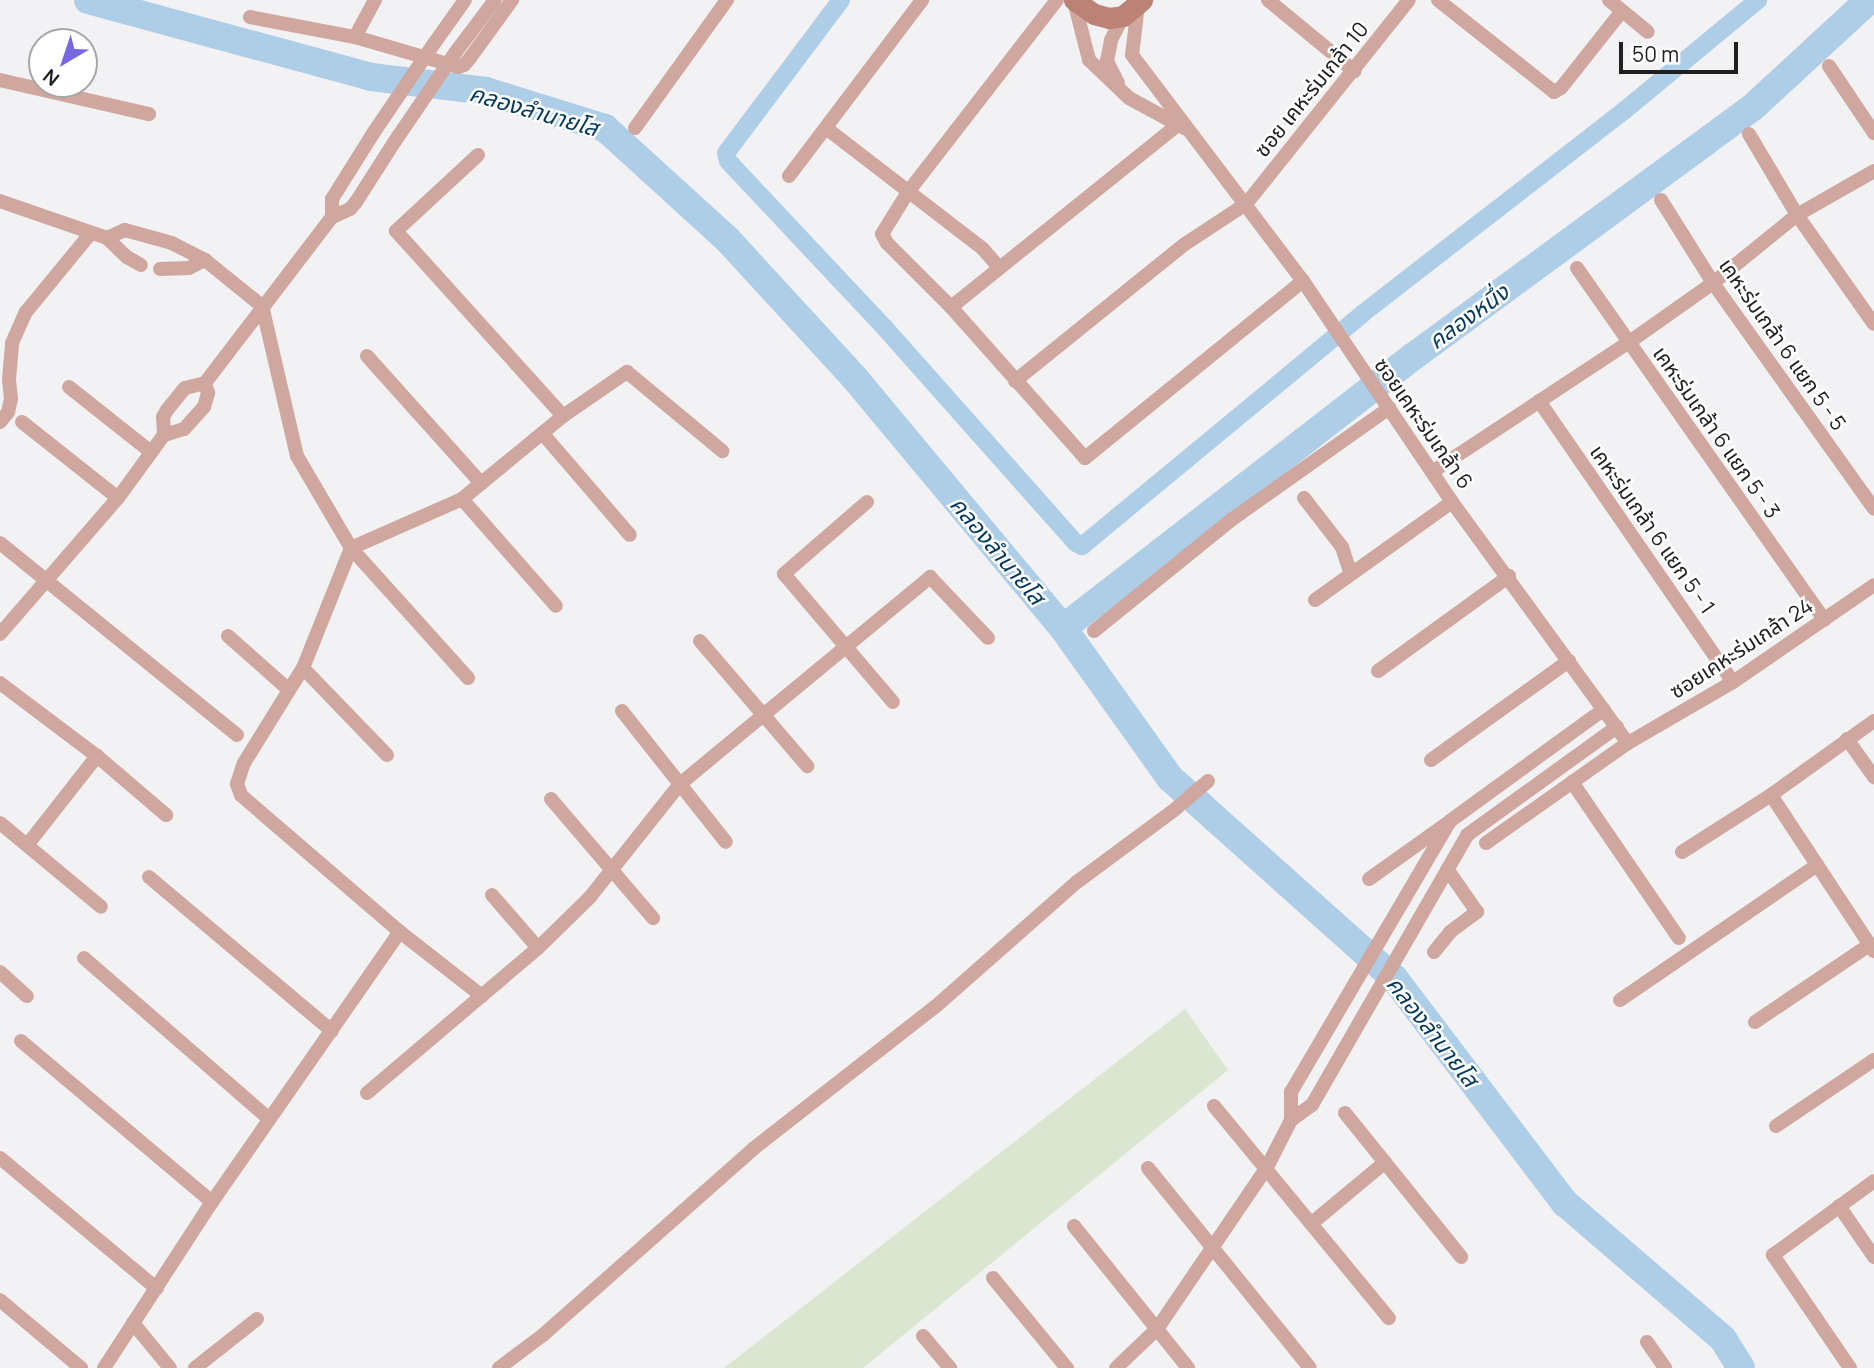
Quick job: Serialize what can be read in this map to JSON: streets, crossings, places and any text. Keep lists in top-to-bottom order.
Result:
{
  "streets": {
    "street": [
      "ซอย เคหะร่มเกล้า 10",
      "เคหะร่มเกล้า 6 แยก 5 - 5",
      "ซอยเคหะร่มเกล้า 6",
      "เคหะร่มเกล้า 6 แยก 5 - 3",
      "เคหะร่มเกล้า 6 แยก 5 - 1",
      "ซอยเคหะร่มเกล้า 24"
    ]
  },
  "crossings": [
    ["ซอย เคหะร่มเกล้า 10", "ซอยเคหะร่มเกล้า 6"],
    ["ซอยเคหะร่มเกล้า 6", "ซอยเคหะร่มเกล้า 24"],
    ["เคหะร่มเกล้า 6 แยก 5 - 3", "ซอยเคหะร่มเกล้า 24"],
    ["เคหะร่มเกล้า 6 แยก 5 - 1", "ซอยเคหะร่มเกล้า 24"]
  ],
  "water": ["คลองลำนายโส", "คลองหนึ่ง"],
  "scale_bar": "50 m",
  "north": "bottom left"
}
